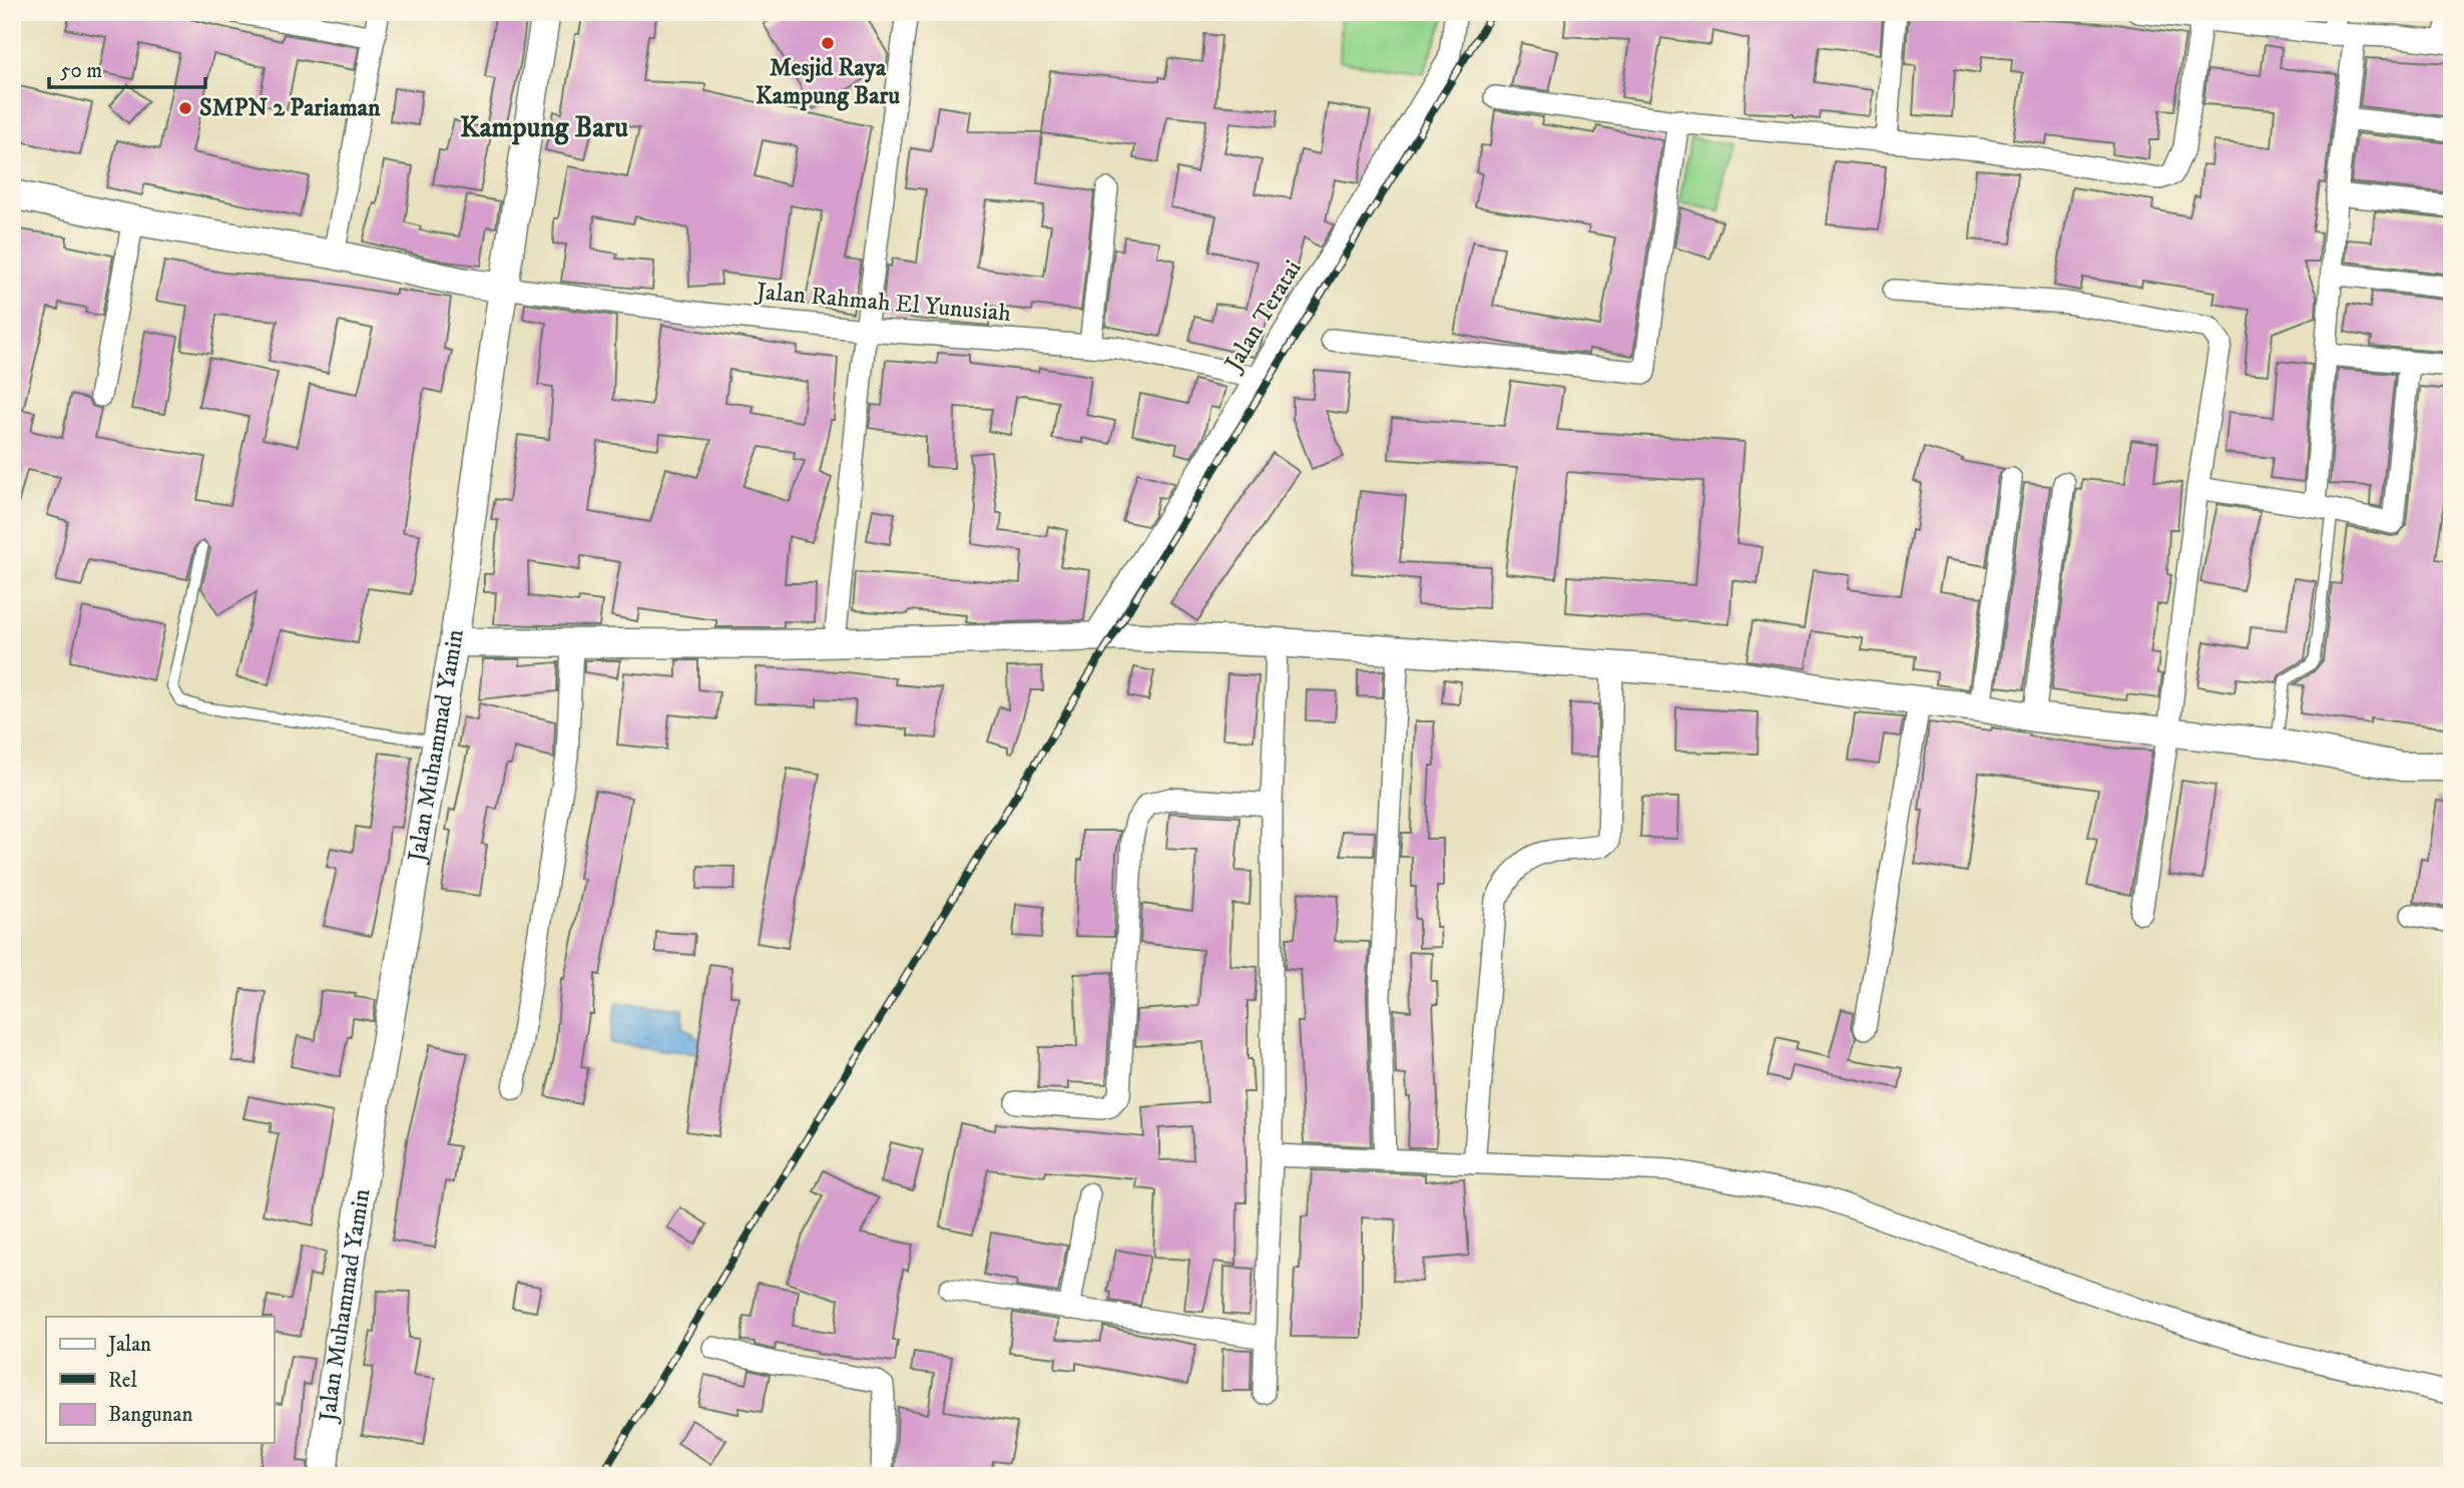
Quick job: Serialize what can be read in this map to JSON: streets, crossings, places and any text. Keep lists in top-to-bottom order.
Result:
{
  "streets": {
    "street": ["Jalan Rahmah El Yunusiah", "Jalan Teratai", "Jalan Muhammad Yamin"]
  },
  "crossings": [
    ["Jalan Rahmah El Yunusiah", "Jalan Teratai"],
    ["Jalan Rahmah El Yunusiah", "Jalan Muhammad Yamin"]
  ],
  "districts": ["Kampung Baru"],
  "places": ["Mesjid Raya Kampung Baru", "SMPN 2 Pariaman"],
  "legend": ["Jalan", "Rel", "Bangunan"],
  "scale_bar": "50 m"
}
